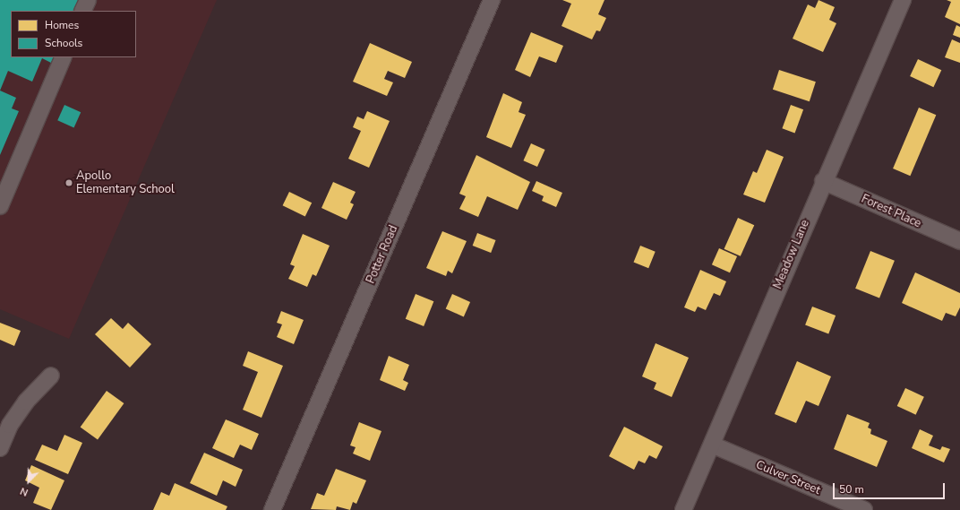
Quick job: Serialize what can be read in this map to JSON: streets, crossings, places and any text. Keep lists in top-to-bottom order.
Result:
{
  "streets": {
    "street": [
      "Forest Place",
      "Potter Road",
      "Meadow Lane",
      "Culver Street"
    ]
  },
  "crossings": [
    ["Forest Place", "Meadow Lane"],
    ["Meadow Lane", "Culver Street"]
  ],
  "places": ["Apollo Elementary School"],
  "legend": ["Homes", "Schools"],
  "scale_bar": "50 m",
  "north": "bottom left"
}
